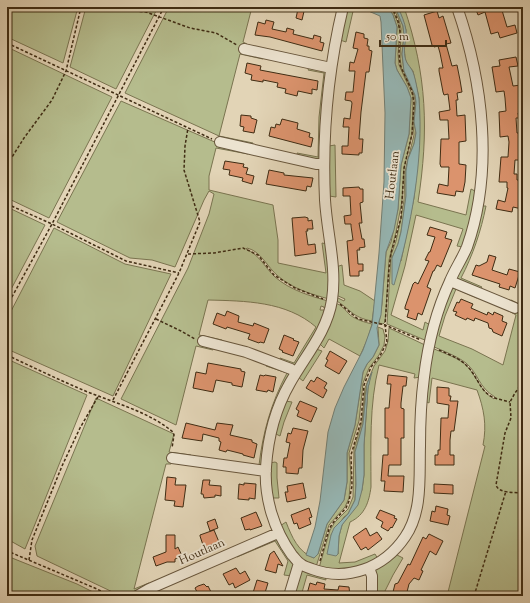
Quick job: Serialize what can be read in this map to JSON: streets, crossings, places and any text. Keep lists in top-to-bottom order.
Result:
{
  "streets": {
    "street": ["Houtlaan"]
  },
  "scale_bar": "50 m"
}
